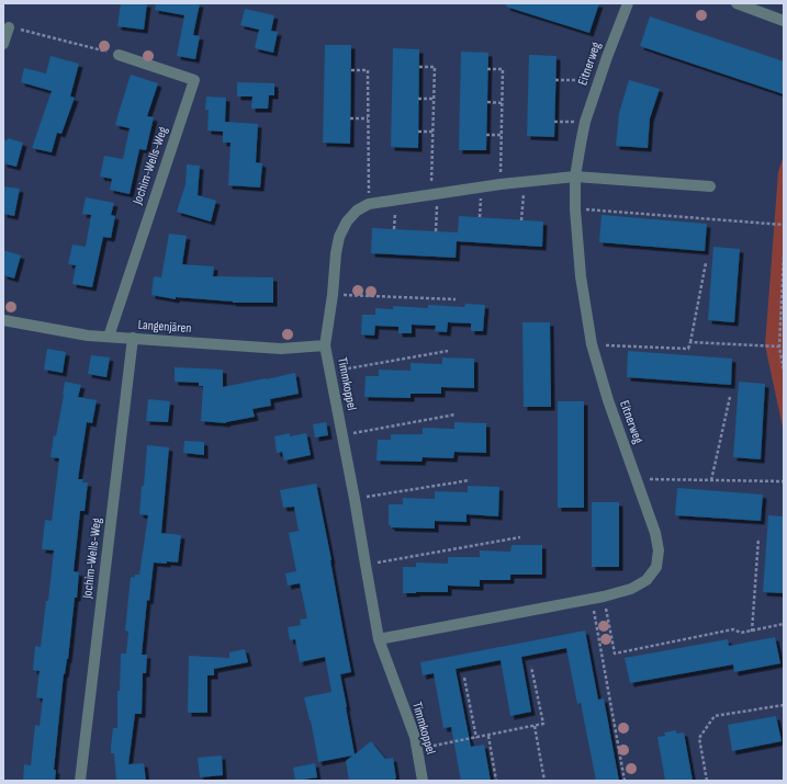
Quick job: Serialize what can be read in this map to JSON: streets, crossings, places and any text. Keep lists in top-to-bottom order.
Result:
{
  "streets": {
    "street": [
      "Eitnerweg",
      "Jochim-Wells-Weg",
      "Langenjären",
      "Timmkoppel"
    ]
  },
  "crossings": [
    ["Eitnerweg", "Timmkoppel"],
    ["Jochim-Wells-Weg", "Langenjären"],
    ["Langenjären", "Timmkoppel"]
  ]
}
